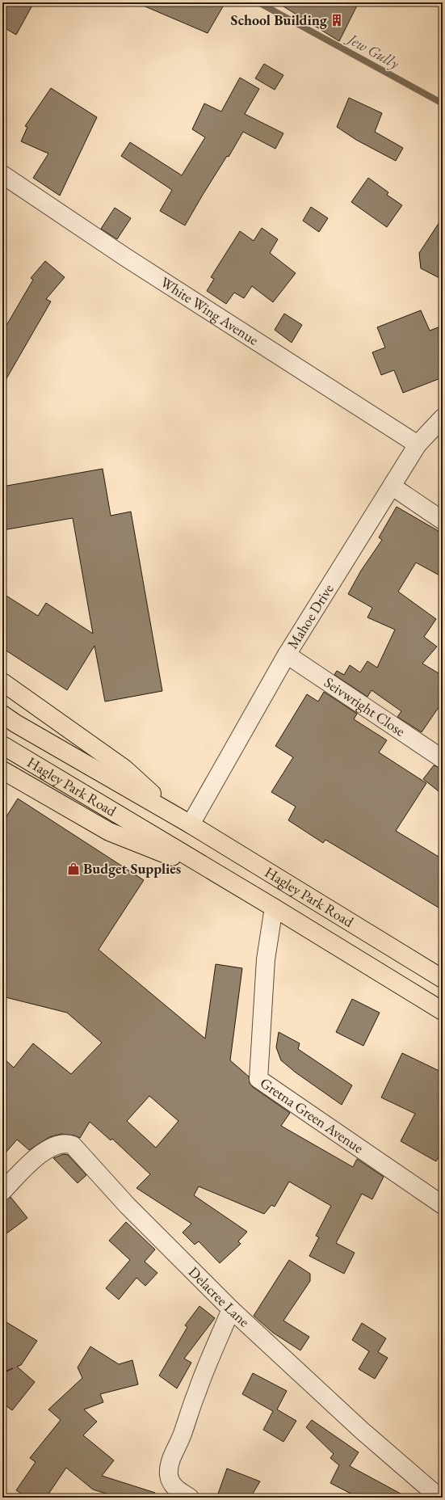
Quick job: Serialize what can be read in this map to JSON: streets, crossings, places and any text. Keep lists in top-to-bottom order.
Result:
{
  "streets": {
    "main road": ["Hagley Park Road"],
    "street": [
      "White Wing Avenue",
      "Mahoe Drive",
      "Seivwright Close",
      "Gretna Green Avenue",
      "Delacree Lane"
    ]
  },
  "crossings": [
    ["White Wing Avenue", "Mahoe Drive"],
    ["Mahoe Drive", "Seivwright Close"],
    ["Mahoe Drive", "Hagley Park Road"],
    ["Hagley Park Road", "Gretna Green Avenue"]
  ],
  "water": ["Jew Gully"],
  "places": {
    "building": ["School Building"],
    "shop": ["Budget Supplies"]
  }
}
